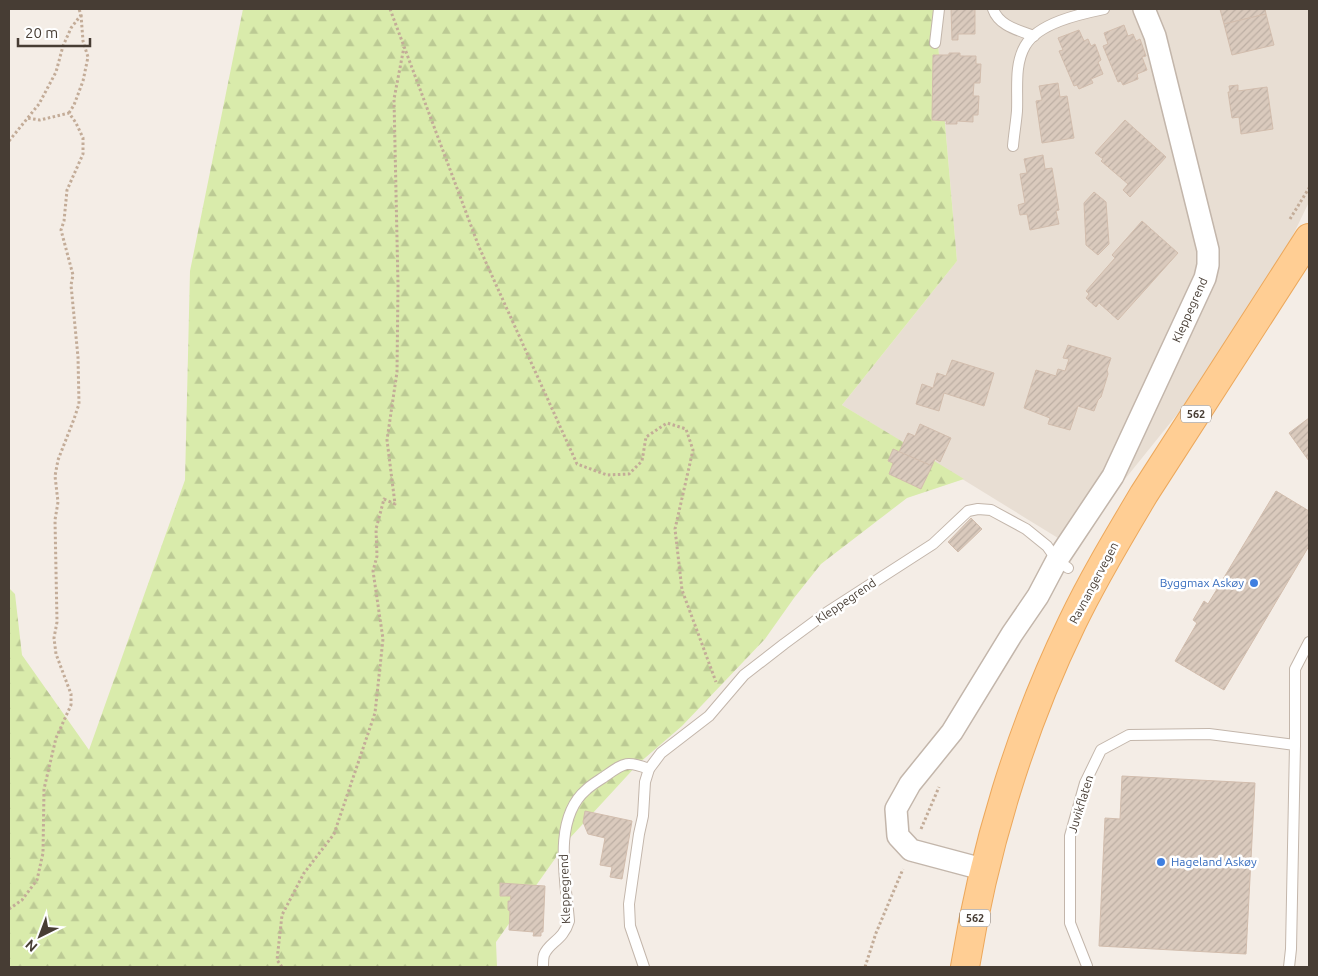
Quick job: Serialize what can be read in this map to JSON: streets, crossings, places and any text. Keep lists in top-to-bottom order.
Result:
{
  "streets": {
    "main road": ["562", "Ravnangervegen"],
    "street": ["Kleppegrend"],
    "lane": ["Juvikflaten"]
  },
  "crossings": [
    ["Kleppegrend", "Ravnangervegen"]
  ],
  "places": ["Byggmax Askøy", "Hageland Askøy"],
  "scale_bar": "20 m",
  "north": "bottom left"
}
